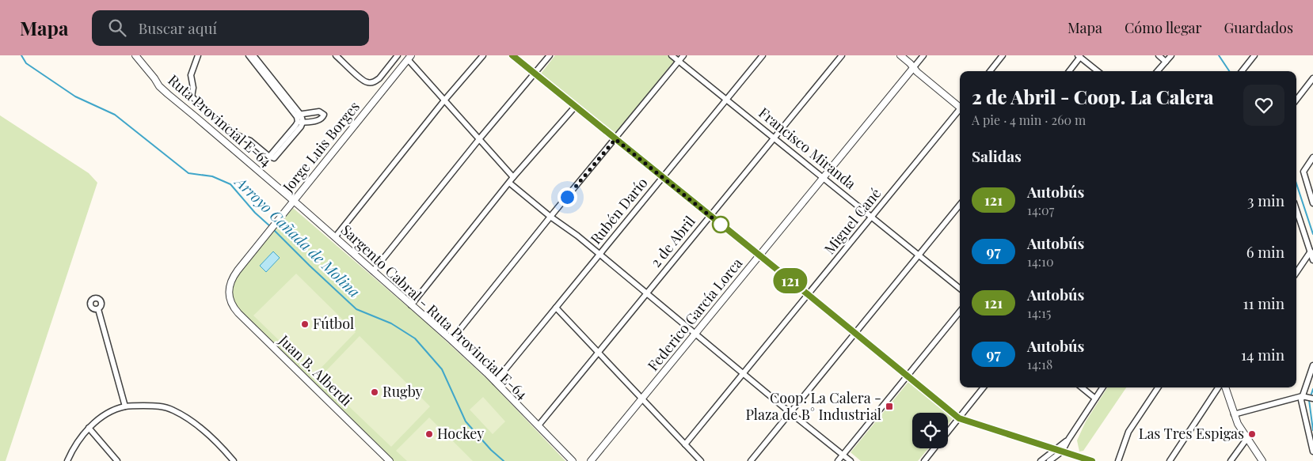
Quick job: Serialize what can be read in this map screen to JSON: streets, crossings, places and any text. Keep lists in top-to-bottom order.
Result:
{
  "streets": {
    "street": [
      "Ruta Provincial E-64",
      "Jorge Luis Borges",
      "Francisco Miranda",
      "Rubén Darío",
      "Miguel Cané",
      "2 de Abril",
      "Sargento Cabral - Ruta Provincial E-64",
      "Federico García Lorca",
      "Juan B. Alberdi"
    ]
  },
  "crossings": [
    ["Ruta Provincial E-64", "Jorge Luis Borges"],
    ["Ruta Provincial E-64", "Sargento Cabral - Ruta Provincial E-64"],
    ["Jorge Luis Borges", "Sargento Cabral - Ruta Provincial E-64"],
    ["Jorge Luis Borges", "Juan B. Alberdi"],
    ["Francisco Miranda", "Rubén Darío"],
    ["Francisco Miranda", "Miguel Cané"],
    ["Francisco Miranda", "2 de Abril"],
    ["Francisco Miranda", "Federico García Lorca"],
    ["Rubén Darío", "Sargento Cabral - Ruta Provincial E-64"],
    ["2 de Abril", "Sargento Cabral - Ruta Provincial E-64"]
  ],
  "water": ["Arroyo Cañada de Molina"],
  "places": {
    "other": [
      "Fútbol",
      "Rugby",
      "Hockey",
      "Las Tres Espigas"
    ],
    "transit": ["Coop. La Calera - Plaza de B° Industrial"]
  },
  "lines": ["bus line 121"],
  "page": {
    "header": "Mapa",
    "search": "Buscar aquí",
    "nav": ["Mapa", "Cómo llegar", "Guardados"],
    "on_map": "121",
    "heading": [
      ["2 de Abril - Coop. La Calera", "A pie · 4 min · 260 m"],
      "Salidas"
    ],
    "list": [
      {
        "mark": "121",
        "name": "Autobús",
        "note": "14:07",
        "value": "3 min"
      },
      {
        "mark": "97",
        "name": "Autobús",
        "note": "14:10",
        "value": "6 min"
      },
      {
        "mark": "121",
        "name": "Autobús",
        "note": "14:15",
        "value": "11 min"
      },
      {
        "mark": "97",
        "name": "Autobús",
        "note": "14:18",
        "value": "14 min"
      }
    ]
  }
}
